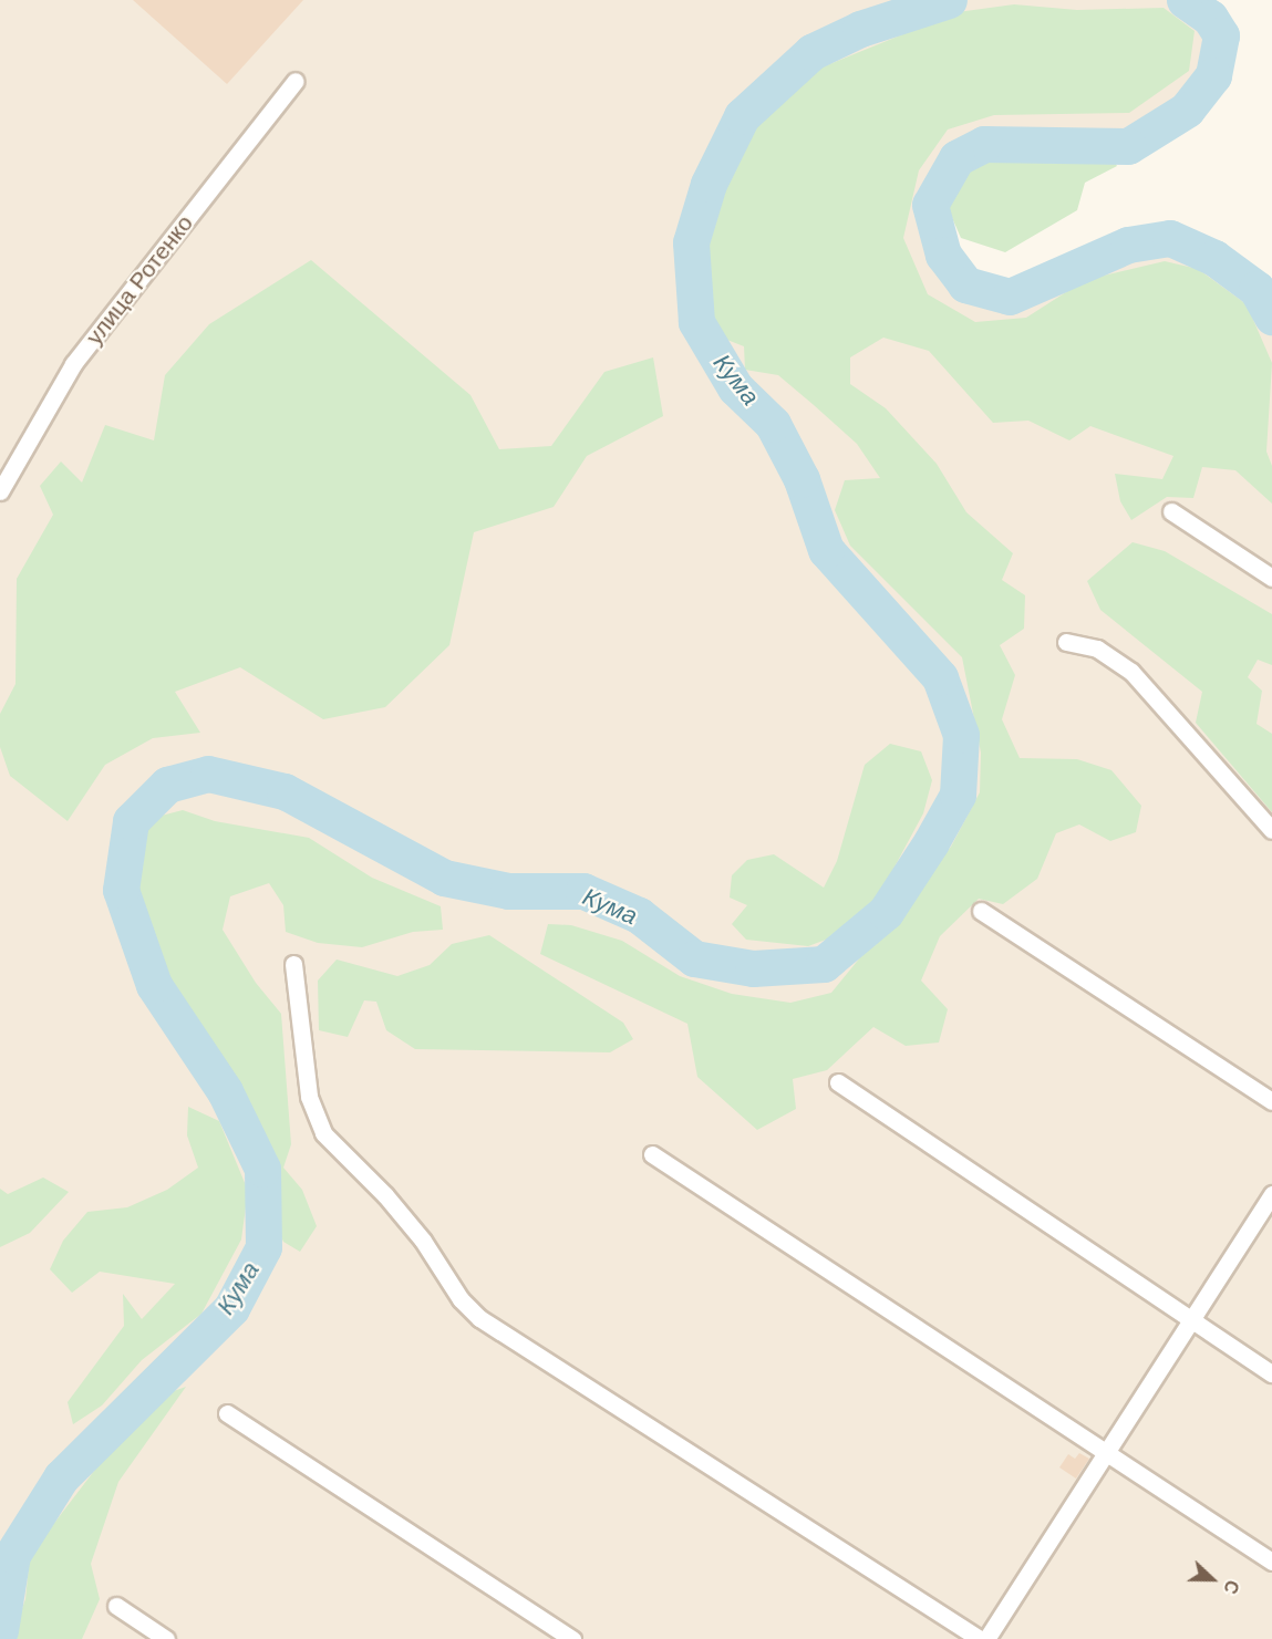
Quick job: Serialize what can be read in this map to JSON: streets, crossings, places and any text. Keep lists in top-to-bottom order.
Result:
{
  "streets": {
    "street": ["улица Ротенко"]
  },
  "water": ["Кума"],
  "north": "right"
}
